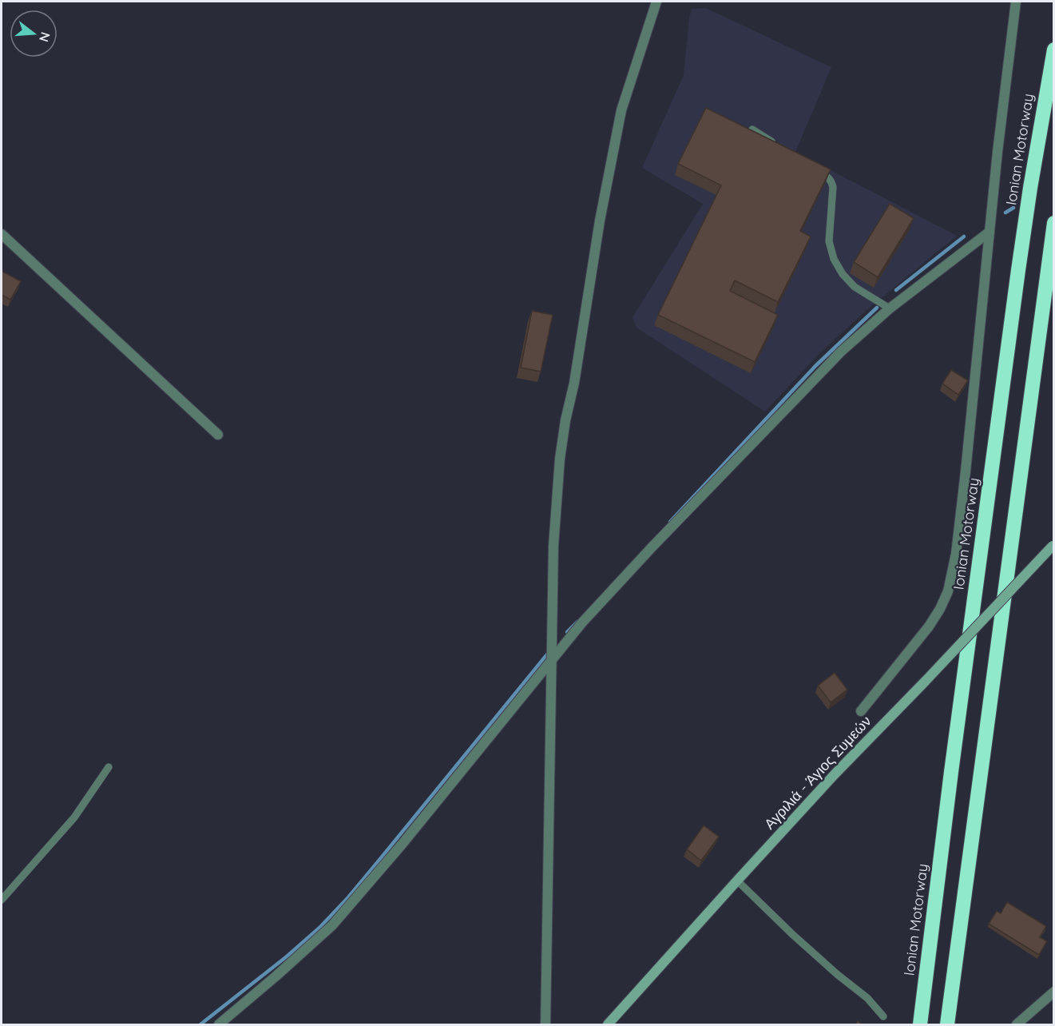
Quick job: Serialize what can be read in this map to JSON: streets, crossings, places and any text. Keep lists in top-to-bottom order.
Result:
{
  "streets": {
    "highway": ["Ionian Motorway"],
    "main road": ["Αγριλιά - Άγιος Συμεών"]
  },
  "north": "right"
}
